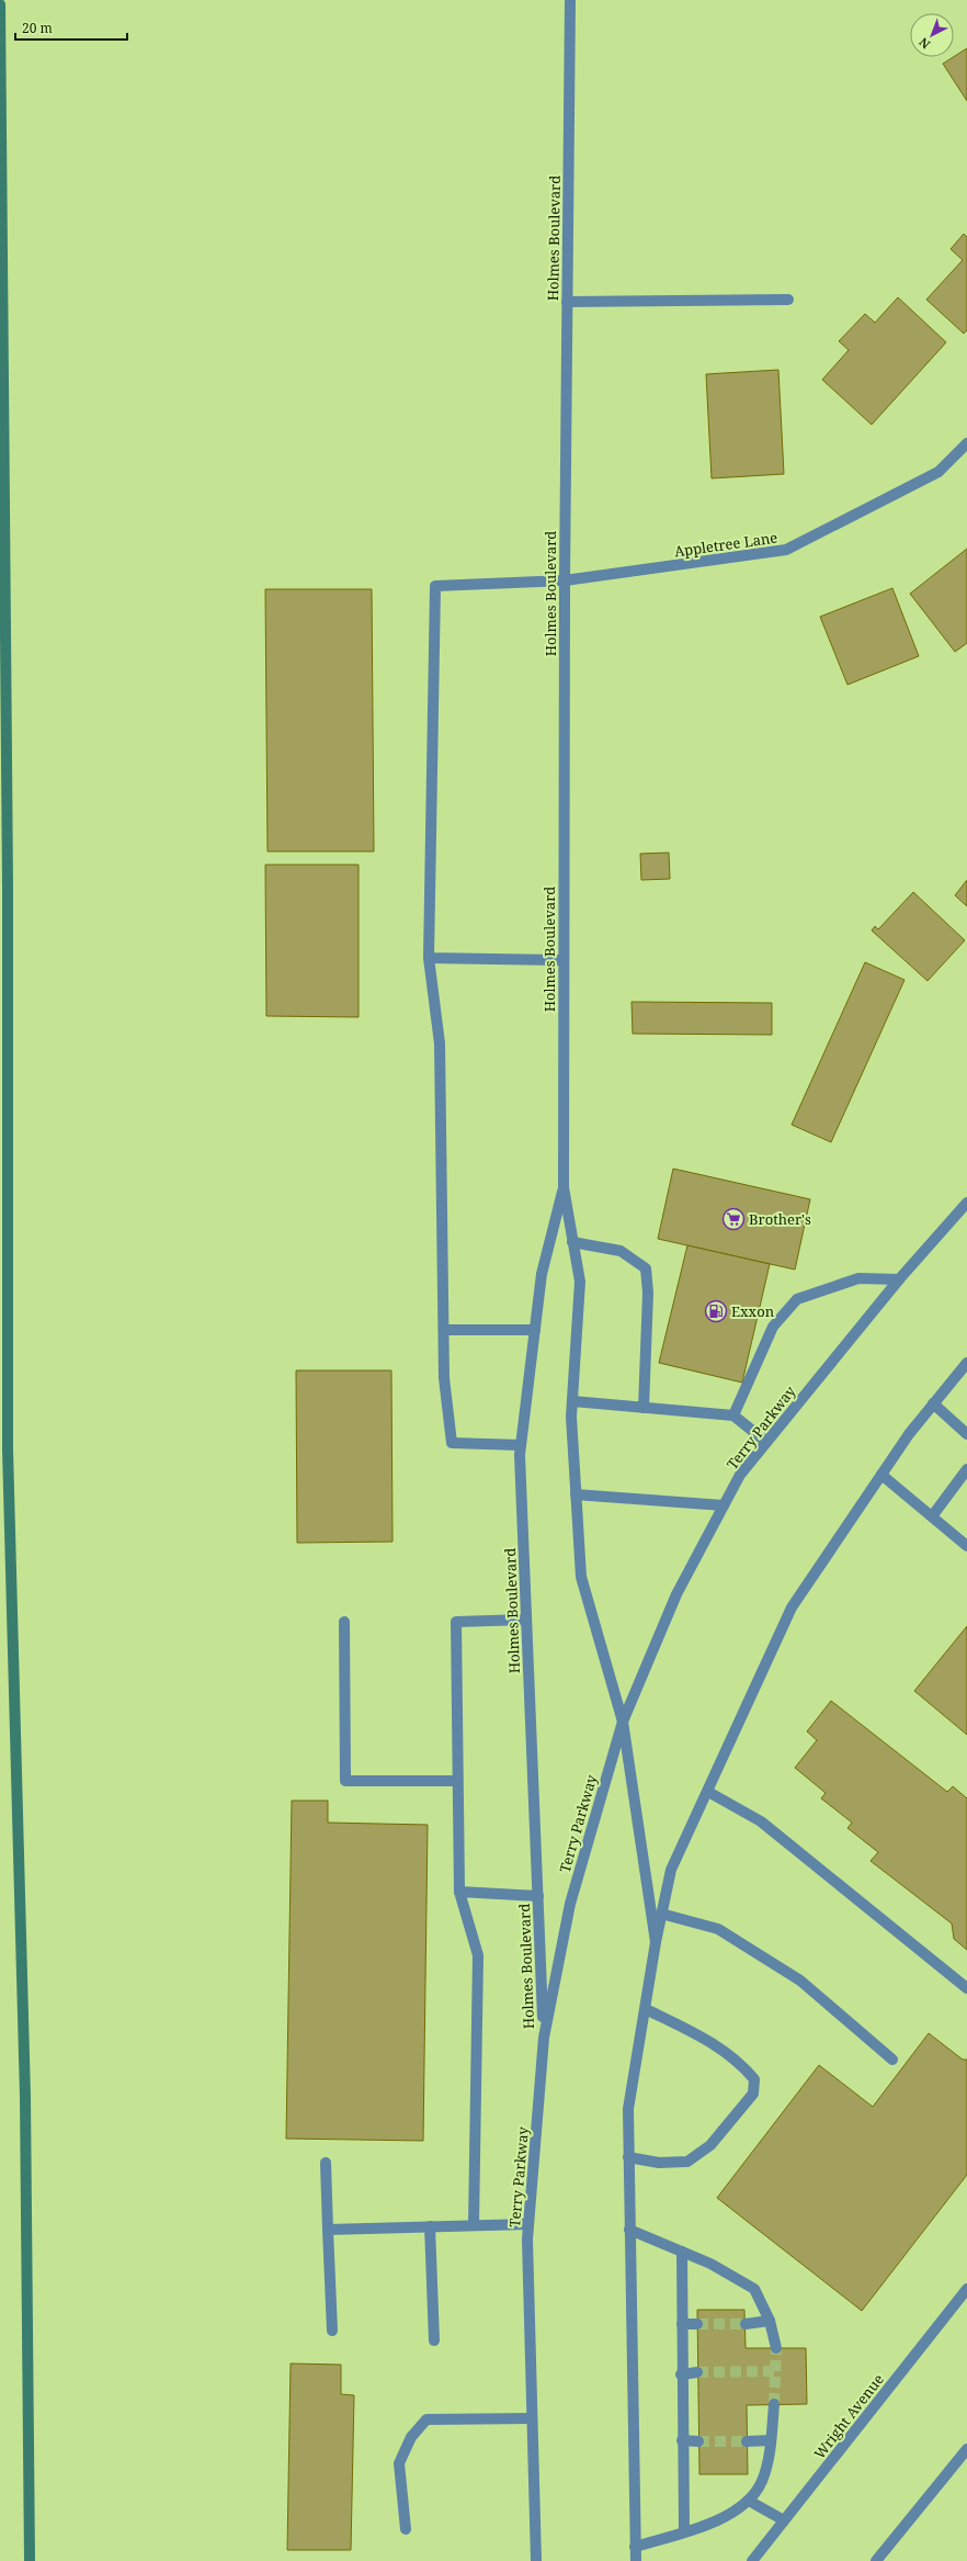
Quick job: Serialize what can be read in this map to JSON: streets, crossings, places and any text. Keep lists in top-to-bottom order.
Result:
{
  "streets": {
    "street": [
      "Holmes Boulevard",
      "Appletree Lane",
      "Terry Parkway",
      "Wright Avenue"
    ]
  },
  "crossings": [
    ["Holmes Boulevard", "Appletree Lane"],
    ["Holmes Boulevard", "Terry Parkway"]
  ],
  "places": {
    "supermarket": ["Brother's"],
    "fuel station": ["Exxon"]
  },
  "scale_bar": "20 m",
  "north": "bottom left"
}
